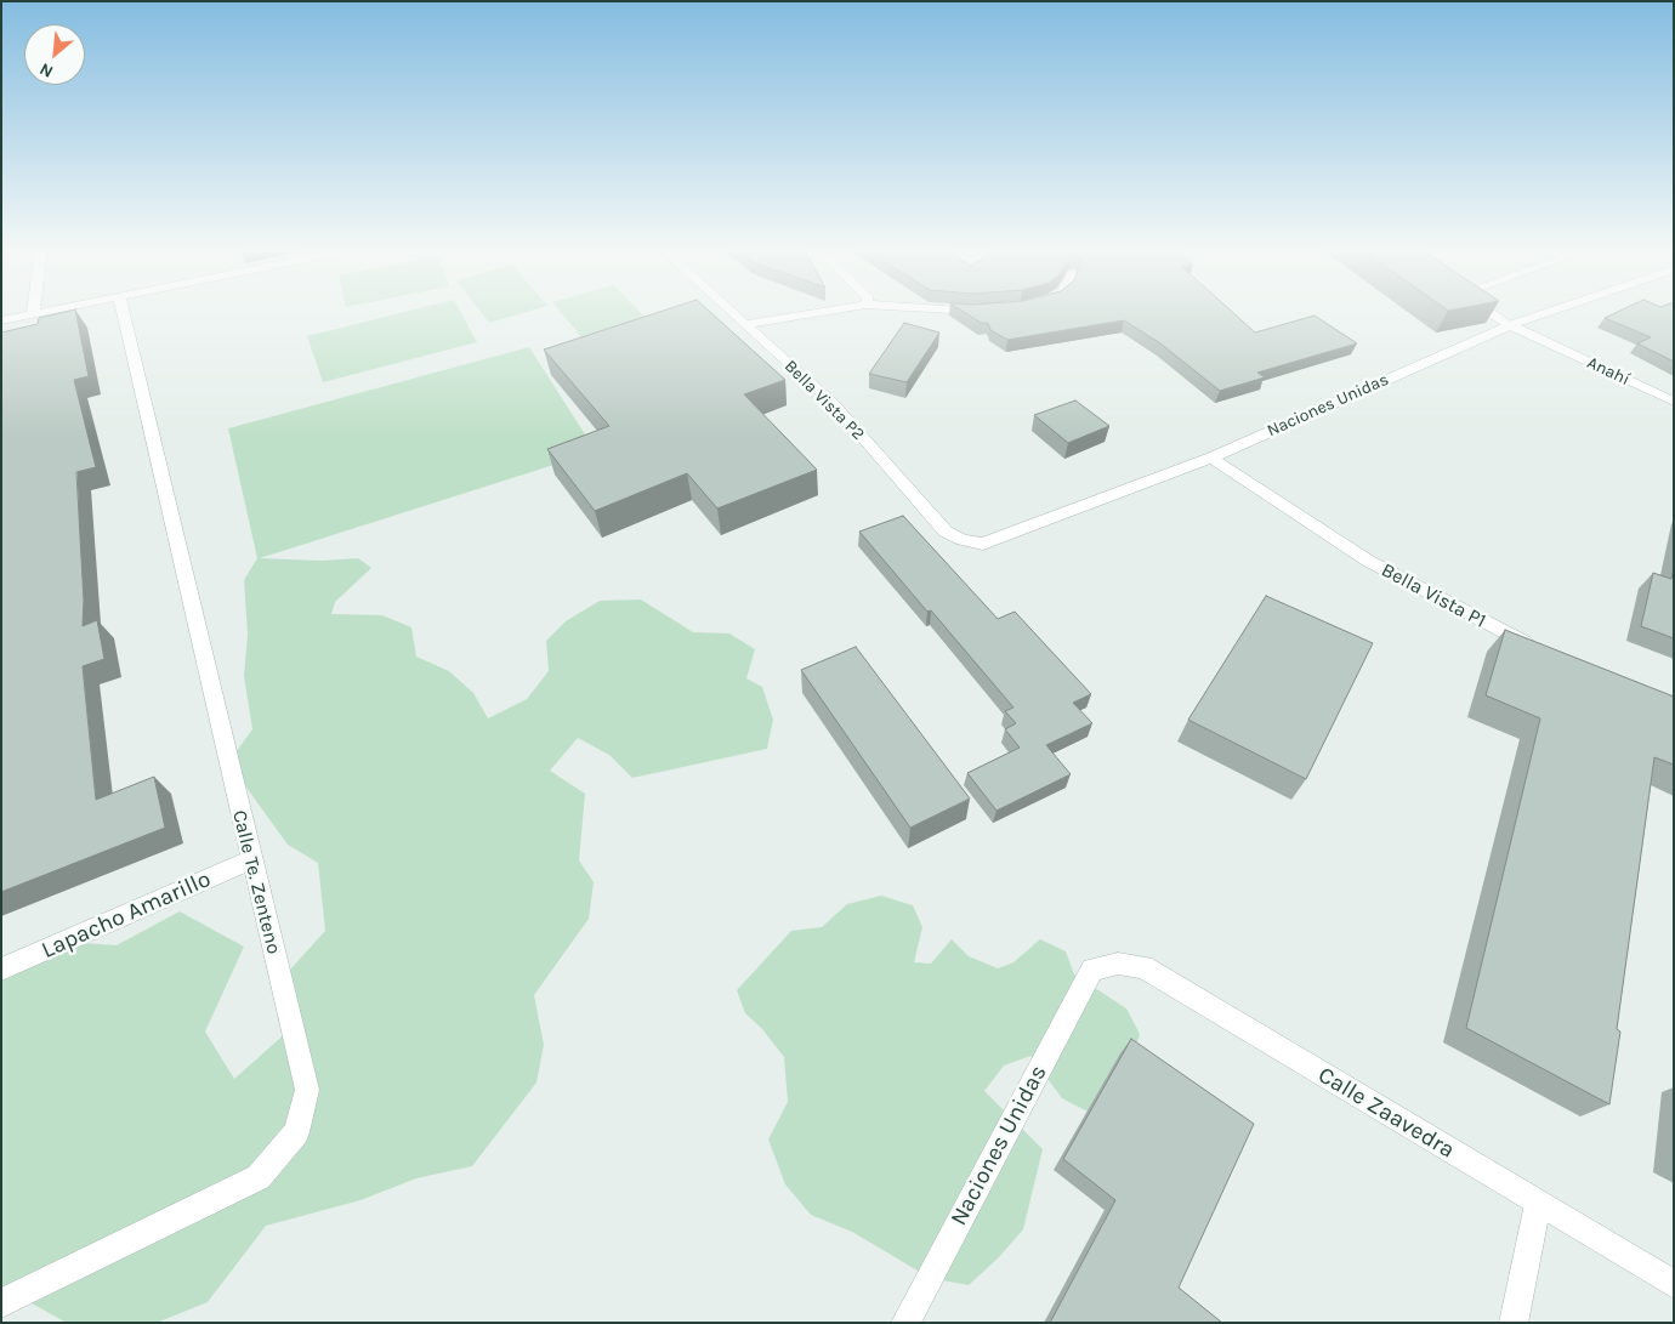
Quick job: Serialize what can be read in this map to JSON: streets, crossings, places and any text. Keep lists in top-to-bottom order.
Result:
{
  "streets": {
    "street": [
      "Anahí",
      "Bella Vista P2",
      "Naciones Unidas",
      "Bella Vista P1",
      "Calle Te. Zenteno",
      "Lapacho Amarillo",
      "Calle Zaavedra"
    ]
  },
  "crossings": [
    ["Anahí", "Naciones Unidas"],
    ["Bella Vista P2", "Naciones Unidas"],
    ["Naciones Unidas", "Bella Vista P1"],
    ["Naciones Unidas", "Calle Zaavedra"],
    ["Calle Te. Zenteno", "Lapacho Amarillo"]
  ],
  "north": "bottom left"
}
